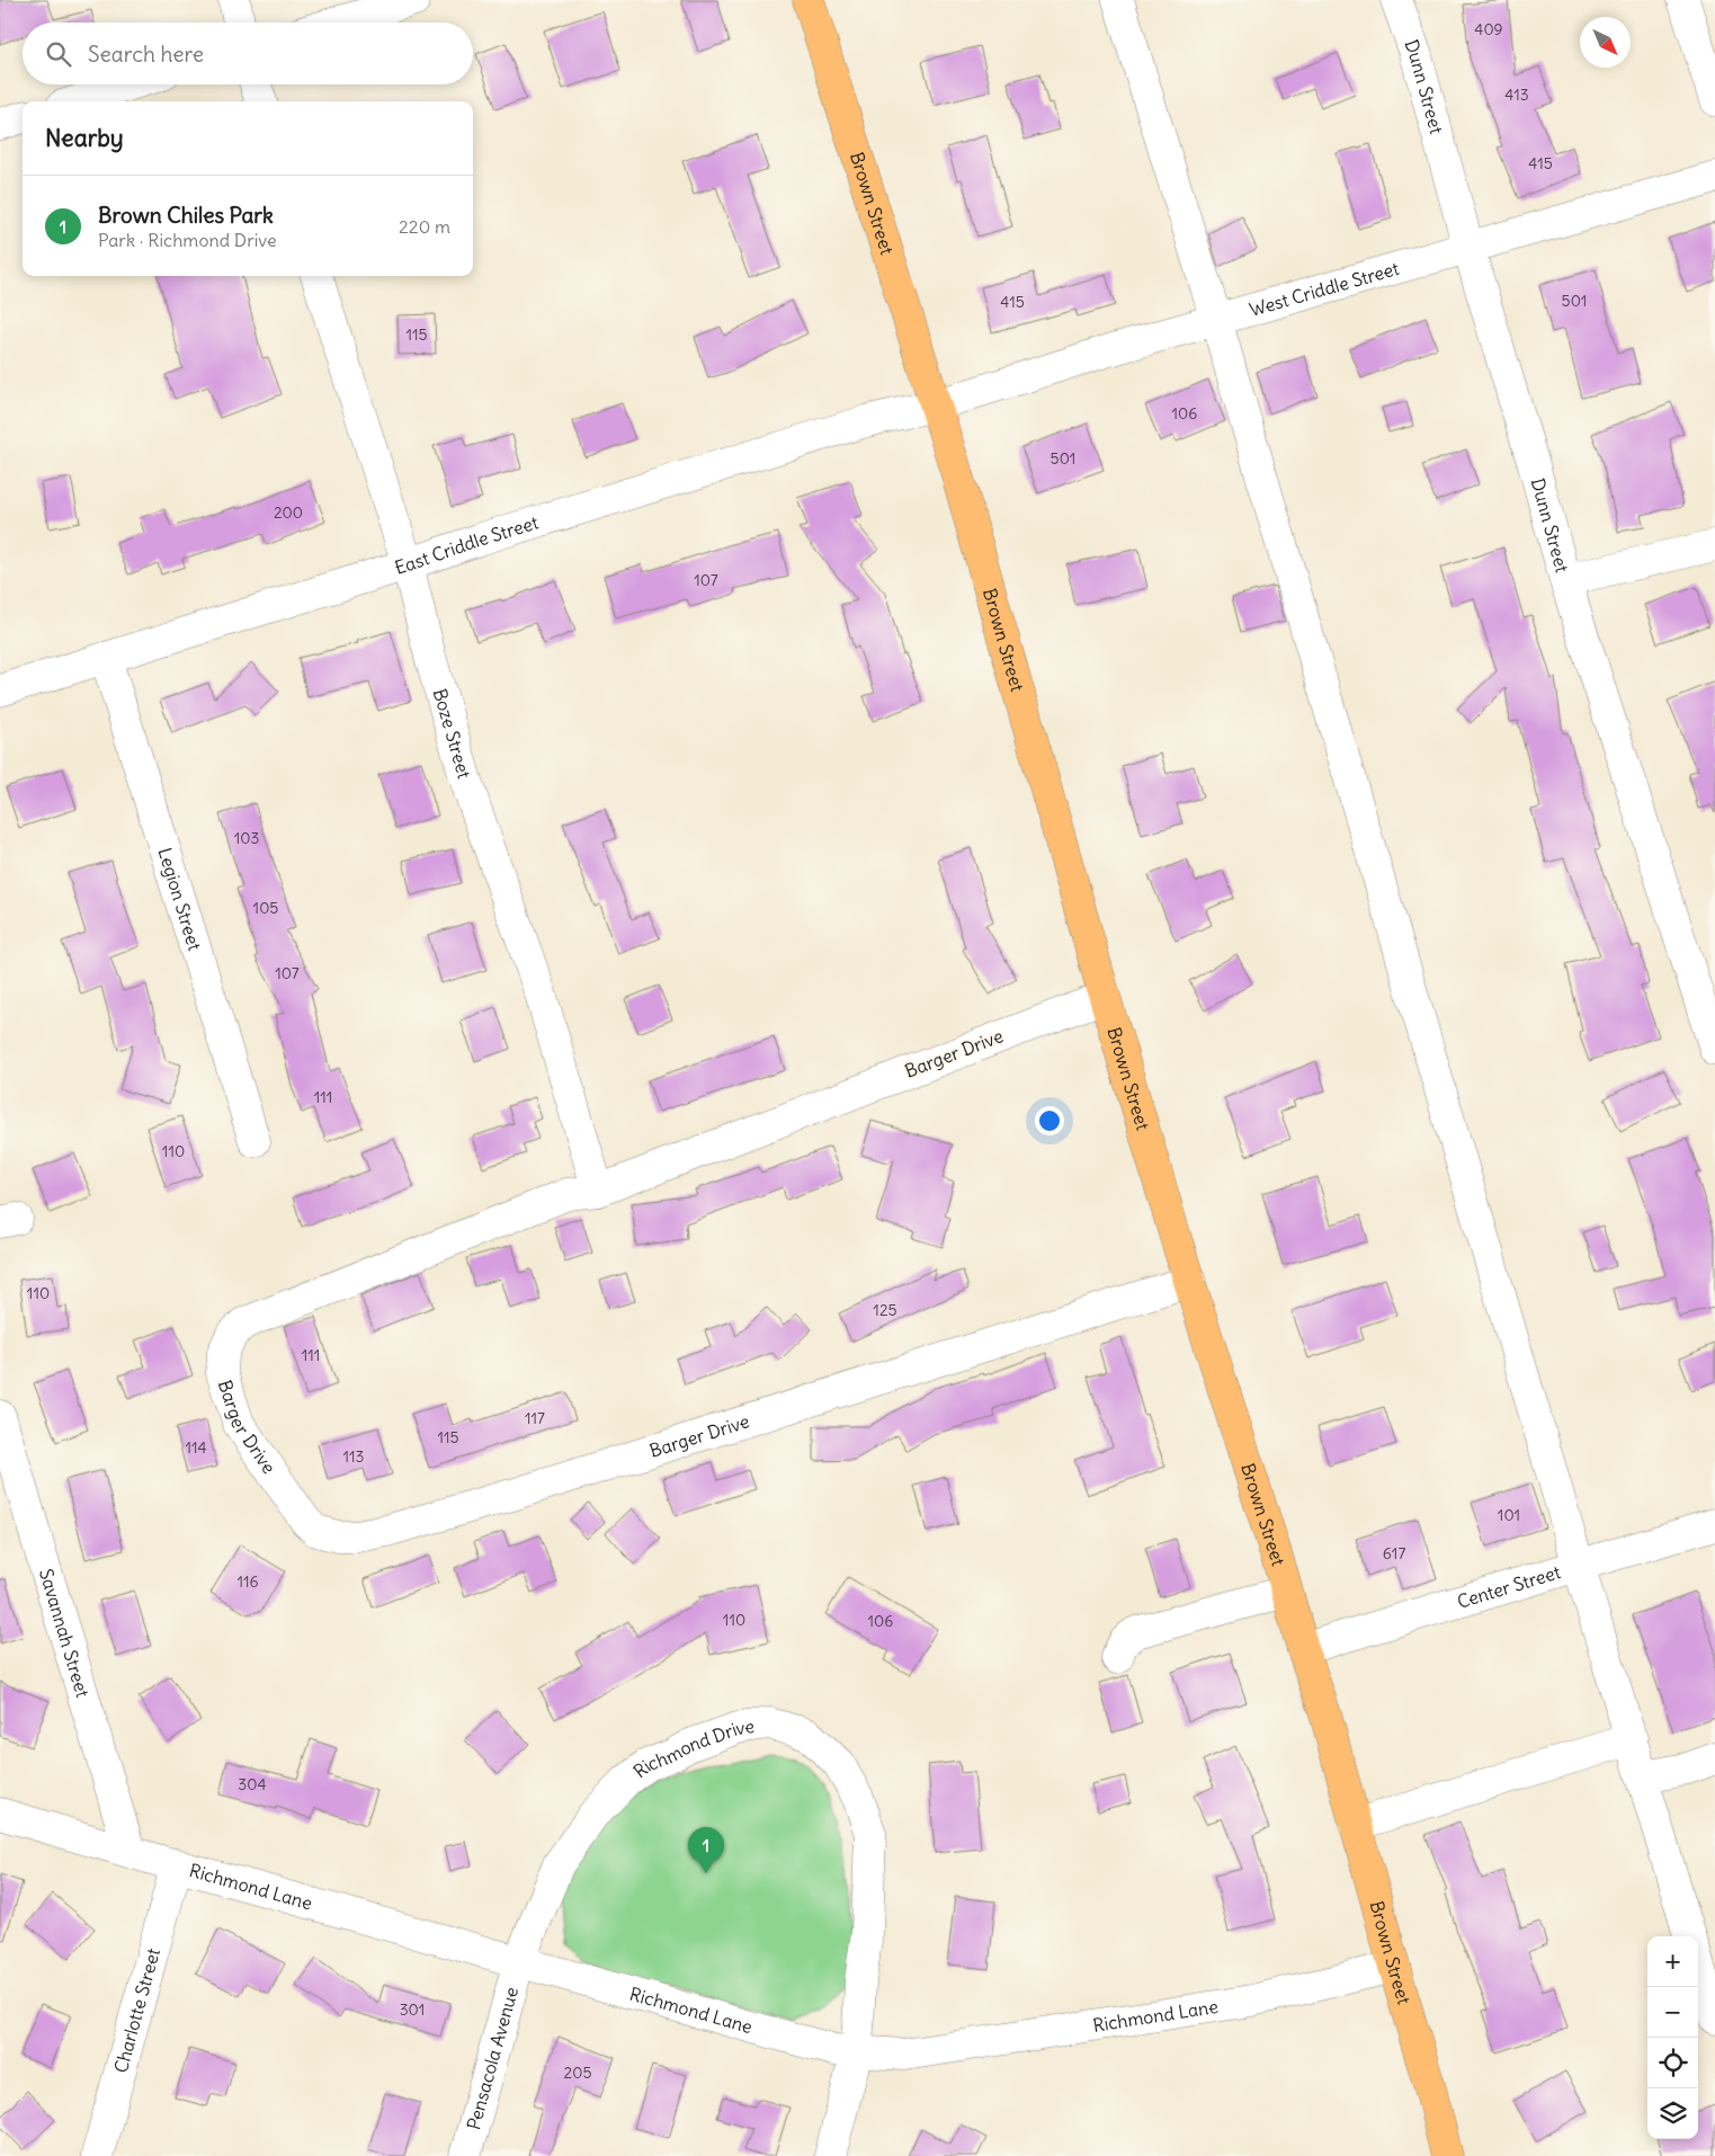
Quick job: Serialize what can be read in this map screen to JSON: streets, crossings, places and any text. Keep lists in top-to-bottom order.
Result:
{
  "streets": {
    "main road": ["Brown Street"],
    "street": [
      "Dunn Street",
      "West Criddle Street",
      "East Criddle Street",
      "Boze Street",
      "Legion Street",
      "Barger Drive",
      "Center Street",
      "Savannah Street",
      "Richmond Drive",
      "Richmond Lane",
      "Charlotte Street",
      "Pensacola Avenue"
    ]
  },
  "crossings": [
    ["Dunn Street", "West Criddle Street"],
    ["Brown Street", "West Criddle Street"],
    ["Brown Street", "East Criddle Street"],
    ["Brown Street", "Barger Drive"],
    ["Brown Street", "Center Street"],
    ["Brown Street", "Richmond Lane"],
    ["West Criddle Street", "East Criddle Street"],
    ["East Criddle Street", "Boze Street"],
    ["East Criddle Street", "Legion Street"],
    ["Boze Street", "Barger Drive"],
    ["Savannah Street", "Richmond Lane"],
    ["Richmond Drive", "Richmond Lane"],
    ["Richmond Drive", "Pensacola Avenue"],
    ["Richmond Lane", "Charlotte Street"],
    ["Richmond Lane", "Pensacola Avenue"]
  ],
  "house_numbers": [
    "409",
    "413",
    "415",
    "501",
    "415",
    "115",
    "106",
    "501",
    "200",
    "107",
    "103",
    "105",
    "107",
    "111",
    "110",
    "110",
    "125",
    "111",
    "117",
    "115",
    "114",
    "113",
    "101",
    "617",
    "116",
    "110",
    "106",
    "304",
    "301",
    "205"
  ],
  "north": "bottom right",
  "page": {
    "search": "Search here",
    "heading": "Nearby",
    "list": [
      {
        "mark": "1",
        "name": "Brown Chiles Park",
        "note": "Park · Richmond Drive",
        "value": "220 m"
      }
    ],
    "pins": "1",
    "map_buttons": ["+", "−"]
  }
}
